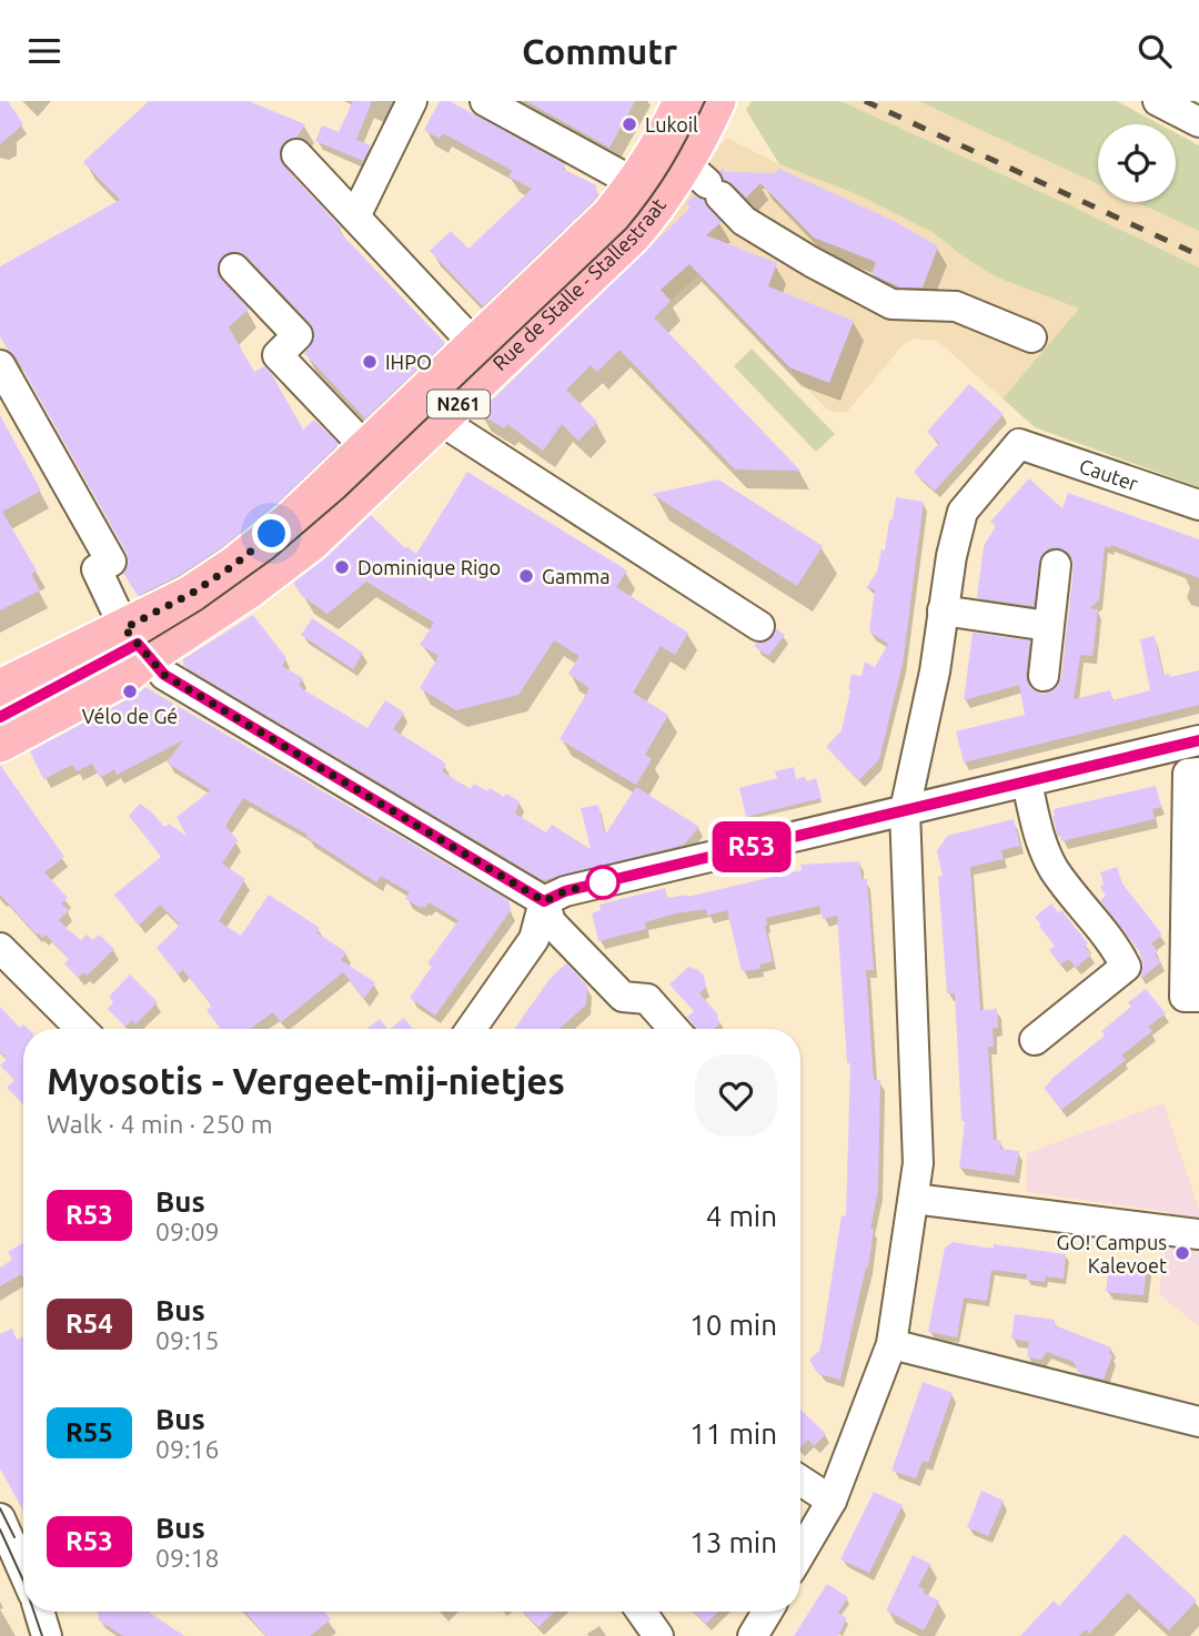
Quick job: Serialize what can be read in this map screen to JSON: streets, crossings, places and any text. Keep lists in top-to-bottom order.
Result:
{
  "streets": {
    "main road": ["Rue de Stalle - Stallestraat", "N261"],
    "street": ["Cauter"]
  },
  "places": [
    "Lukoil",
    "IHPO",
    "Dominique Rigo",
    "Gamma",
    "Vélo de Gé",
    "GO! Campus Kalevoet"
  ],
  "lines": ["bus line R53"],
  "page": {
    "header": "Commutr",
    "on_map": "R53",
    "heading": ["Myosotis - Vergeet-mij-nietjes", "Walk · 4 min · 250 m"],
    "list": [
      {
        "mark": "R53",
        "name": "Bus",
        "note": "09:09",
        "value": "4 min"
      },
      {
        "mark": "R54",
        "name": "Bus",
        "note": "09:15",
        "value": "10 min"
      },
      {
        "mark": "R55",
        "name": "Bus",
        "note": "09:16",
        "value": "11 min"
      },
      {
        "mark": "R53",
        "name": "Bus",
        "note": "09:18",
        "value": "13 min"
      }
    ]
  }
}
